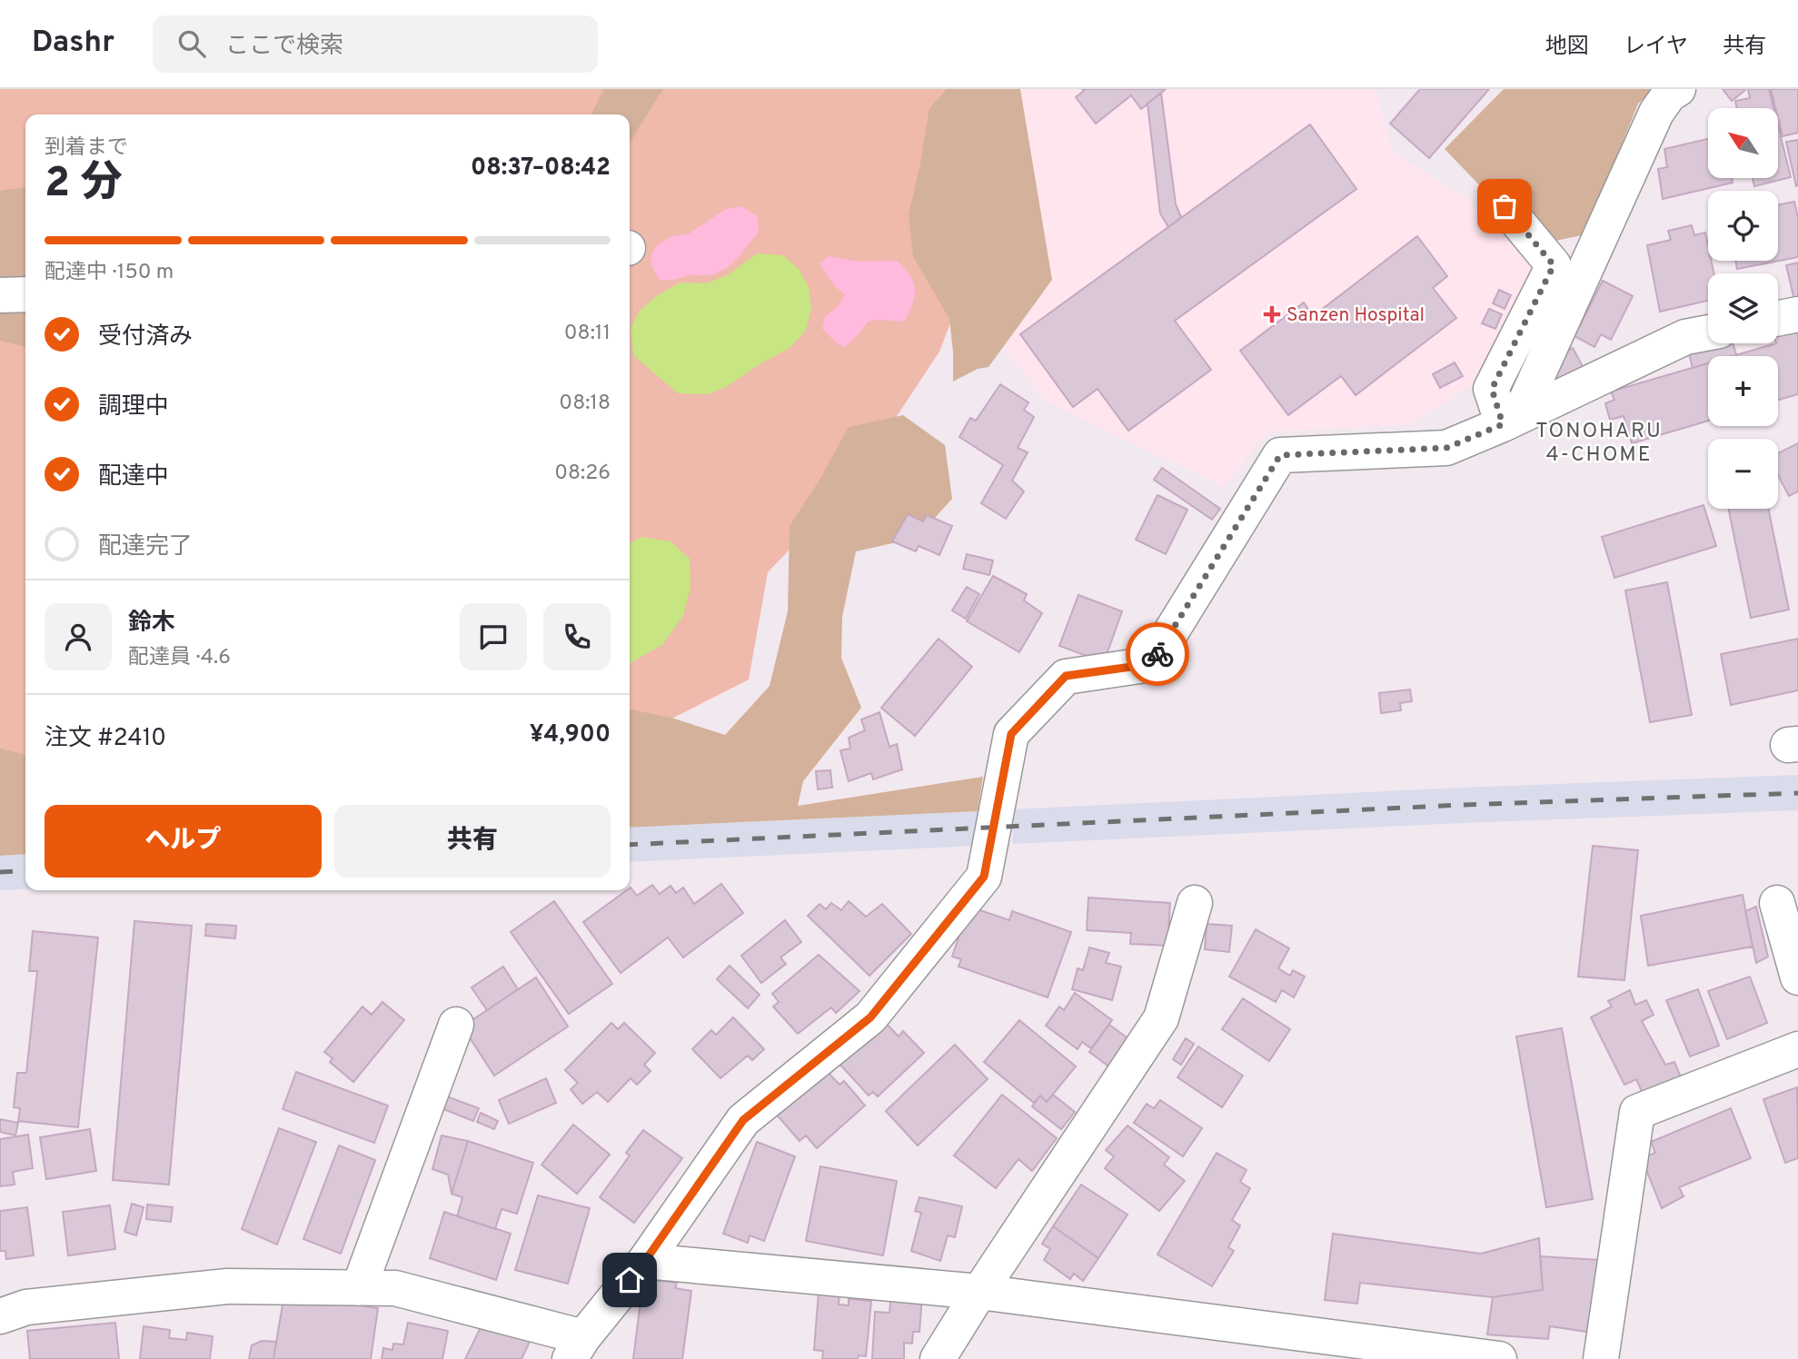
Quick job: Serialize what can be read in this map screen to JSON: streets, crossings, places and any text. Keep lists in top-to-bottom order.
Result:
{
  "districts": ["TONOHARU 4-CHOME"],
  "places": {
    "health": ["Sanzen Hospital"]
  },
  "north": "top left",
  "page": {
    "header": "Dashr",
    "search": "ここで検索",
    "nav": ["地図", "レイヤ", "共有"],
    "map_buttons": ["+", "−"],
    "heading": ["2 分", "到着まで", "08:37–08:42"],
    "panel": [
      "鈴木",
      "配達員 · 4.6",
      "注文 #2410",
      "¥4,900"
    ],
    "bar": "配達中 · 150 m",
    "list": [
      ["受付済み", "08:11"],
      ["調理中", "08:18"],
      ["配達中", "08:26"],
      "配達完了"
    ],
    "buttons": ["ヘルプ", "共有"]
  }
}
